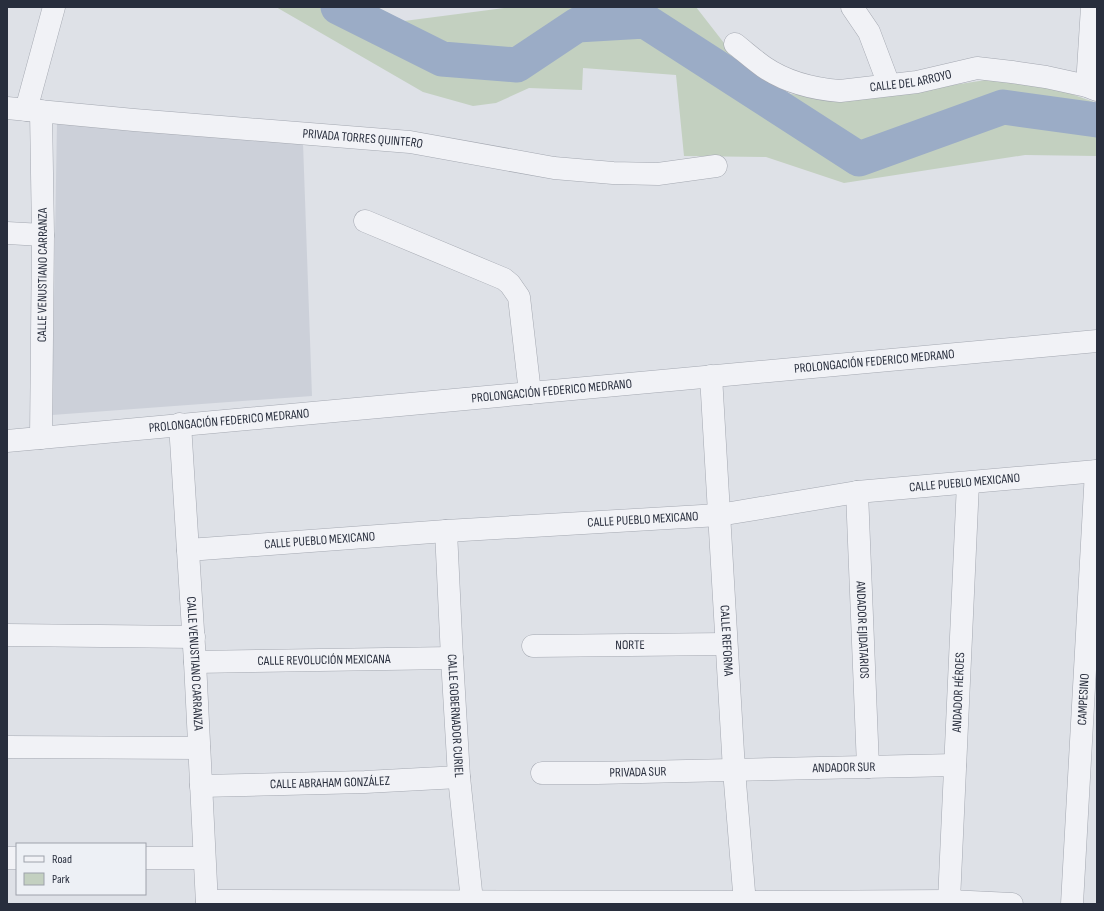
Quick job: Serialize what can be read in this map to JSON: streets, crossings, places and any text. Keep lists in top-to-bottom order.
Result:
{
  "streets": {
    "street": [
      "CALLE DEL ARROYO",
      "PRIVADA TORRES QUINTERO",
      "CALLE VENUSTIANO CARRANZA",
      "PROLONGACIÓN FEDERICO MEDRANO",
      "CALLE PUEBLO MEXICANO",
      "ANDADOR EJIDATARIOS",
      "CALLE REFORMA",
      "NORTE",
      "CALLE REVOLUCIÓN MEXICANA",
      "ANDADOR HÉROES",
      "CAMPESINO",
      "CALLE GOBERNADOR CURIEL",
      "ANDADOR SUR",
      "PRIVADA SUR",
      "CALLE ABRAHAM GONZÁLEZ"
    ]
  },
  "crossings": [
    ["PRIVADA TORRES QUINTERO", "CALLE VENUSTIANO CARRANZA"],
    ["CALLE VENUSTIANO CARRANZA", "PROLONGACIÓN FEDERICO MEDRANO"],
    ["CALLE VENUSTIANO CARRANZA", "CALLE PUEBLO MEXICANO"],
    ["CALLE VENUSTIANO CARRANZA", "CALLE REVOLUCIÓN MEXICANA"],
    ["CALLE VENUSTIANO CARRANZA", "CALLE ABRAHAM GONZÁLEZ"],
    ["PROLONGACIÓN FEDERICO MEDRANO", "CALLE REFORMA"],
    ["CALLE PUEBLO MEXICANO", "ANDADOR EJIDATARIOS"],
    ["CALLE PUEBLO MEXICANO", "CALLE REFORMA"],
    ["CALLE PUEBLO MEXICANO", "ANDADOR HÉROES"],
    ["CALLE PUEBLO MEXICANO", "CAMPESINO"],
    ["CALLE PUEBLO MEXICANO", "CALLE GOBERNADOR CURIEL"],
    ["ANDADOR EJIDATARIOS", "ANDADOR SUR"],
    ["CALLE REFORMA", "NORTE"],
    ["CALLE REFORMA", "ANDADOR SUR"],
    ["CALLE REFORMA", "PRIVADA SUR"],
    ["CALLE REVOLUCIÓN MEXICANA", "CALLE GOBERNADOR CURIEL"],
    ["ANDADOR HÉROES", "ANDADOR SUR"],
    ["CALLE GOBERNADOR CURIEL", "CALLE ABRAHAM GONZÁLEZ"],
    ["ANDADOR SUR", "PRIVADA SUR"]
  ],
  "legend": ["Road", "Park"]
}
